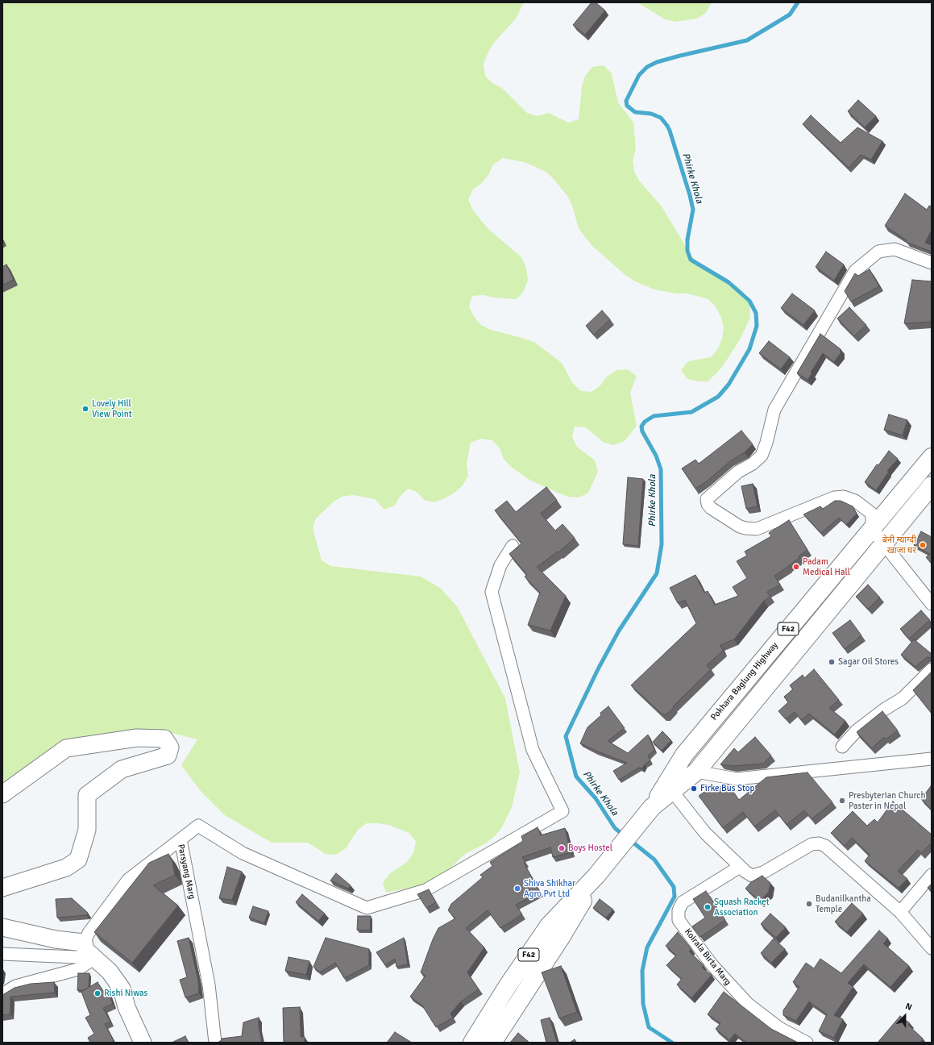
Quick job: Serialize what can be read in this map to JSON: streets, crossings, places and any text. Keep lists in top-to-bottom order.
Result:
{
  "streets": {
    "highway": ["F42", "Pokhara Baglung Highway"],
    "street": ["Parsyang Marg", "Koirala Birta Marg"]
  },
  "crossings": [
    ["F42", "Pokhara Baglung Highway"]
  ],
  "water": ["Phirke Khola"],
  "places": [
    "Lovely Hill View Point",
    "बेनी म्याग्दी खाजा घर",
    "Padam Medical Hall",
    "Sagar Oil Stores",
    "Firke Bus Stop",
    "Presbyterian Church Paster in Nepal",
    "Boys Hostel",
    "Shiva Shikhar Agro Pvt Ltd",
    "Budanilkantha Temple",
    "Squash Racket Association",
    "Rishi Niwas"
  ],
  "north": "top"
}
